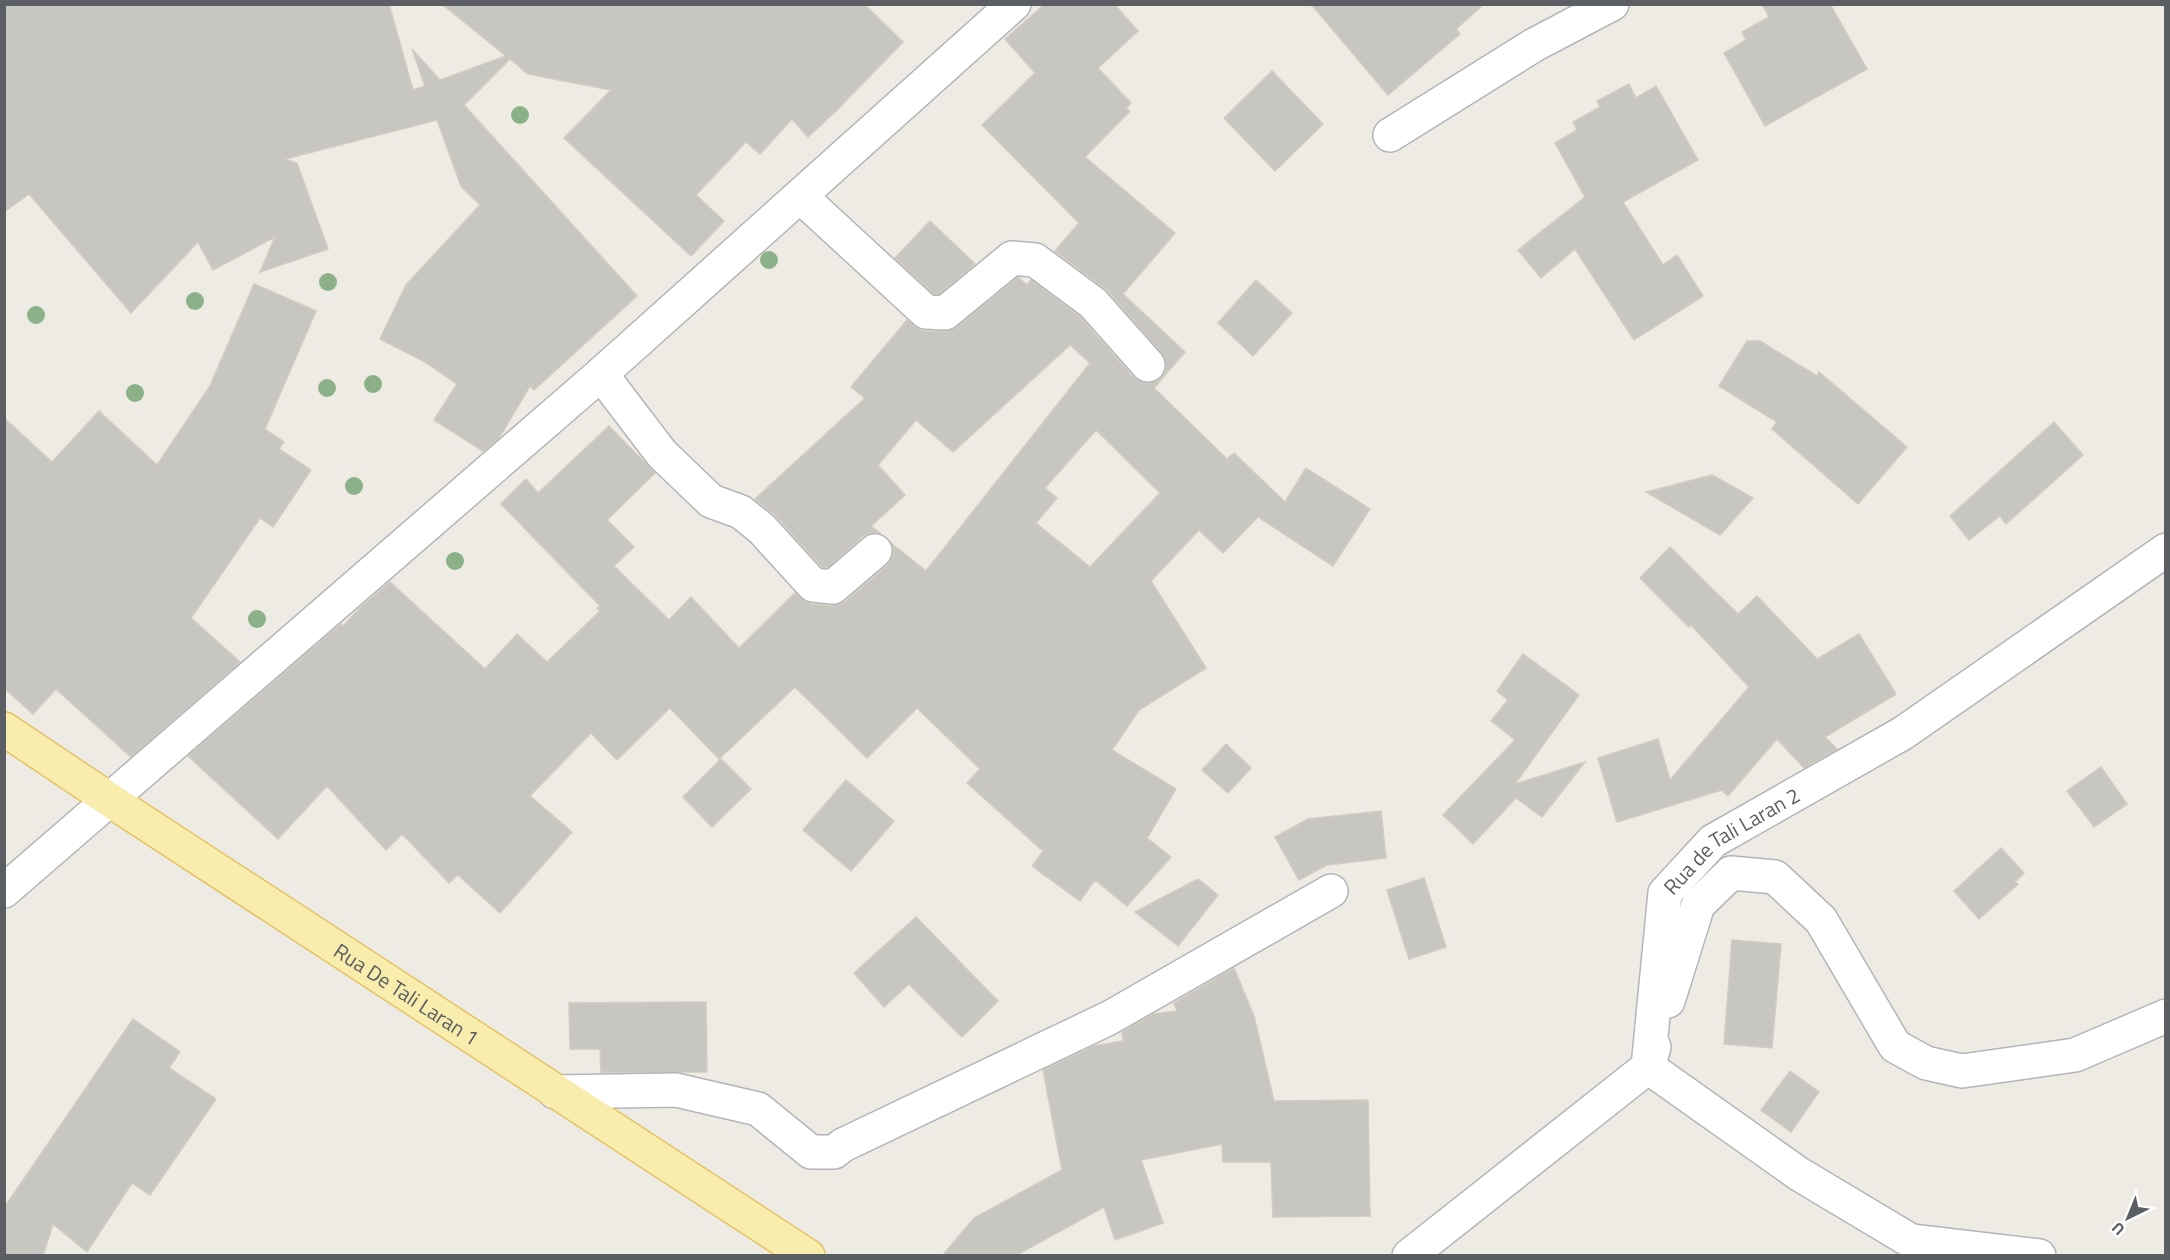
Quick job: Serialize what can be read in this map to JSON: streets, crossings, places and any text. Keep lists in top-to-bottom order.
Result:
{
  "streets": {
    "main road": ["Rua De Tali Laran 1"],
    "street": ["Rua de Tali Laran 2"]
  },
  "north": "bottom left"
}
